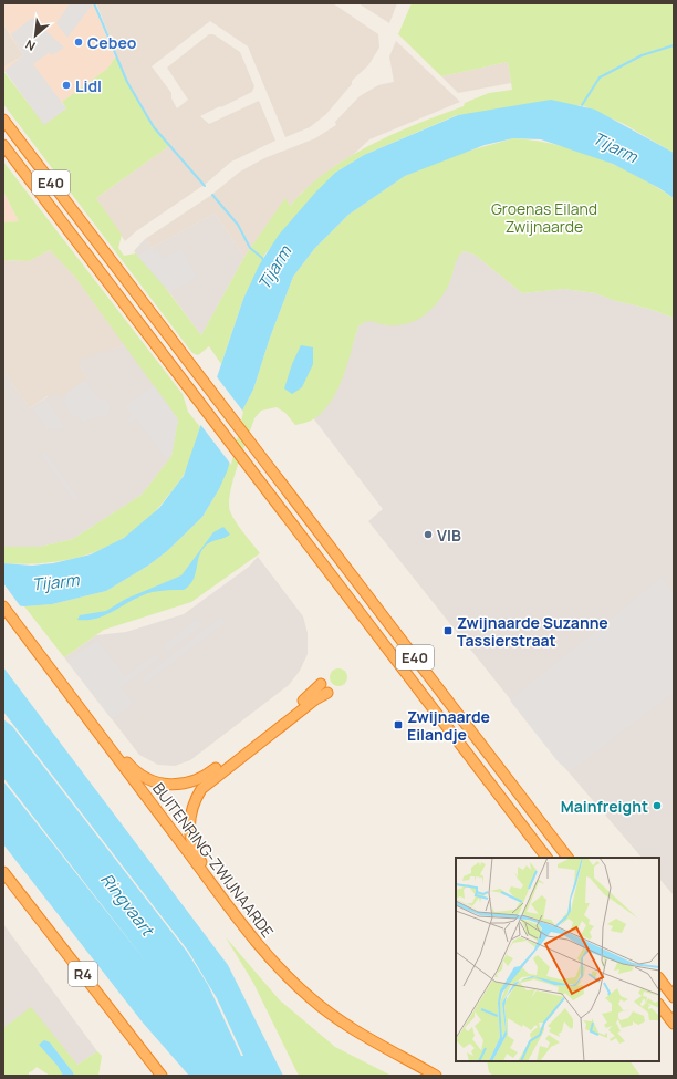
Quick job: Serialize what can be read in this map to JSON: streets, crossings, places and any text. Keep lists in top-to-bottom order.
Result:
{
  "streets": {
    "highway": ["E40", "BUITENRING-ZWIJNAARDE", "R4"]
  },
  "water": ["Tijarm", "Ringvaart"],
  "parks": ["Groenas Eiland Zwijnaarde"],
  "places": {
    "other": [
      "Cebeo",
      "Lidl",
      "VIB",
      "Mainfreight"
    ],
    "transit": ["Zwijnaarde Suzanne Tassierstraat", "Zwijnaarde Eilandje"]
  },
  "north": "bottom left"
}
